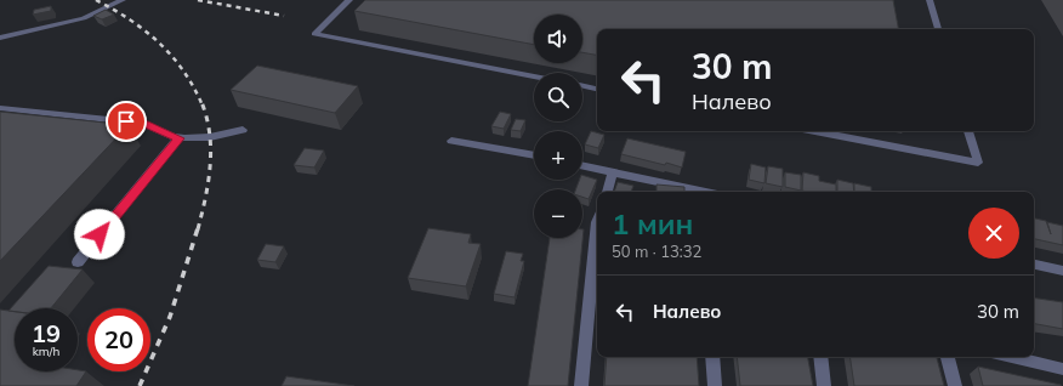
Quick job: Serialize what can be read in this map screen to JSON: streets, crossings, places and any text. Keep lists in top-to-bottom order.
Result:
{
  "page": {
    "map_buttons": ["+", "−"],
    "turn": ["30 m", "Налево"],
    "heading": ["1 мин", "50 m · 13:32"],
    "list": [
      {
        "name": "Налево",
        "value": "30 m"
      }
    ],
    "speed": "19 km/h",
    "limit": "20"
  }
}
